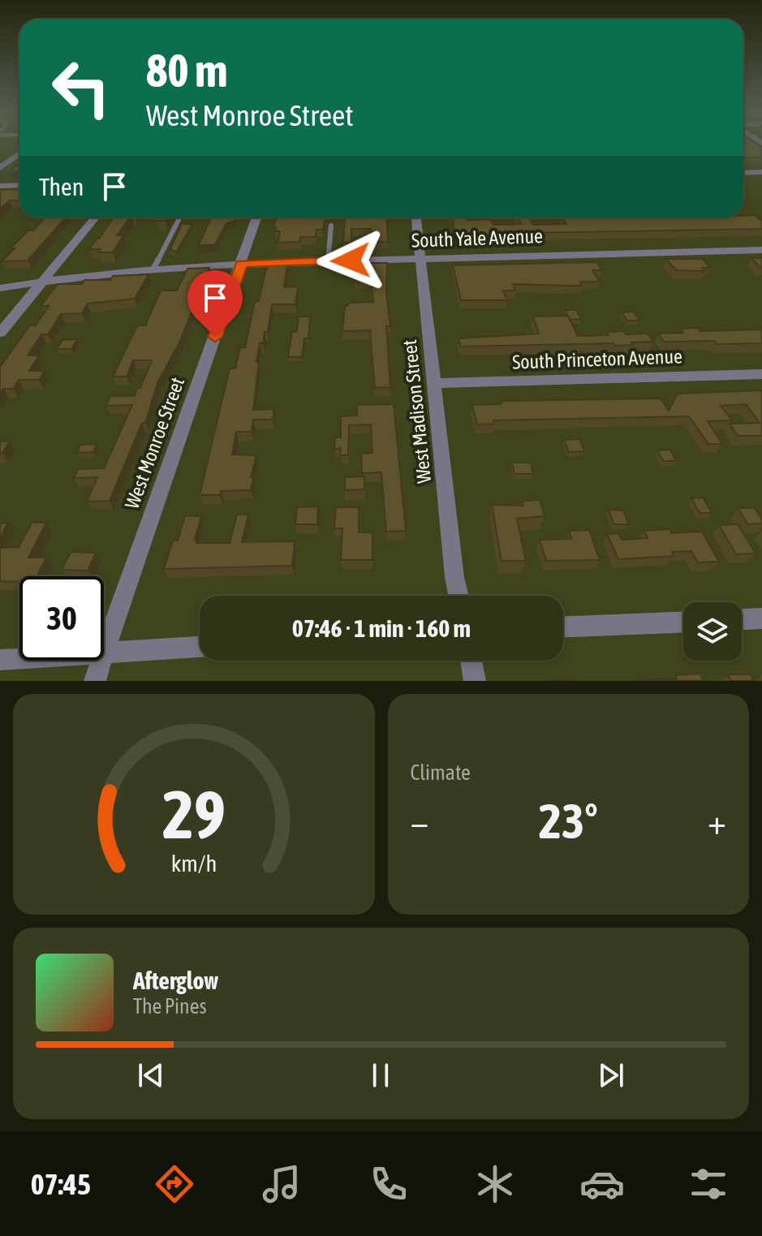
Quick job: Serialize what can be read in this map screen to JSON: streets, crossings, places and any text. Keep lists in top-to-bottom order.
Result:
{
  "streets": {
    "street": [
      "South Yale Avenue",
      "South Princeton Avenue",
      "West Madison Street",
      "West Monroe Street"
    ]
  },
  "crossings": [
    ["South Yale Avenue", "West Madison Street"],
    ["South Yale Avenue", "West Monroe Street"],
    ["South Princeton Avenue", "West Madison Street"]
  ],
  "page": {
    "turn": ["80 m", "West Monroe Street"],
    "then": "Then",
    "limit": "30",
    "trip": "07:46 · 1 min · 160 m",
    "tile": "Climate",
    "heat": ["−", "23°", "+"],
    "song": ["Afterglow", "The Pines"],
    "tabs": "07:45",
    "gauge": ["29", "km/h"]
  }
}
